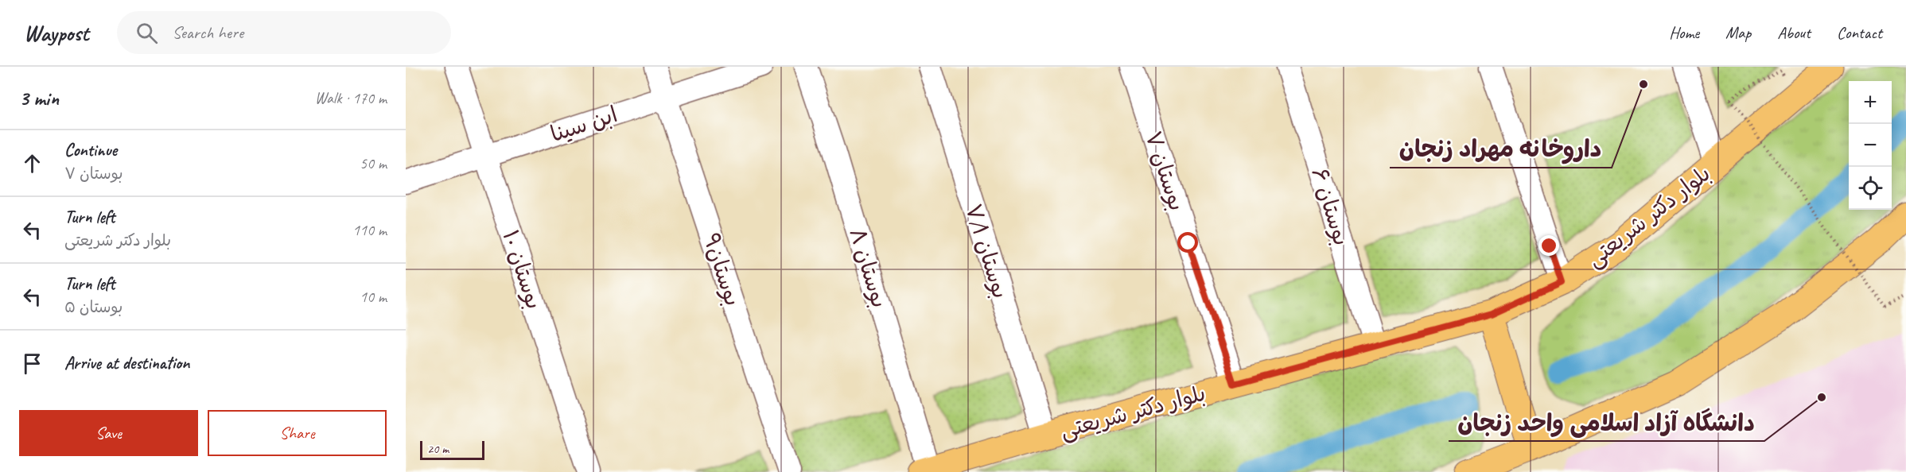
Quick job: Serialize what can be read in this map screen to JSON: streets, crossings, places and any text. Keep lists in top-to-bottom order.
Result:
{
  "streets": {
    "main road": ["بلوار دکتر شریعتی"],
    "street": [
      "ابن سینا",
      "بوستان ۷",
      "بوستان ۶",
      "بوستان ۷/۱",
      "بوستان ۸",
      "بوستان ۱۰",
      "بوستان۹"
    ]
  },
  "crossings": [
    ["ابن سینا", "بوستان ۱۰"],
    ["ابن سینا", "بوستان۹"],
    ["بوستان ۷", "بلوار دکتر شریعتی"],
    ["بوستان ۶", "بلوار دکتر شریعتی"],
    ["بلوار دکتر شریعتی", "بوستان ۷/۱"],
    ["بلوار دکتر شریعتی", "بوستان ۸"]
  ],
  "places": ["داروخانه مهراد زنجان", "دانشگاه آزاد اسلامی واحد زنجان"],
  "scale_bar": "20 m",
  "page": {
    "header": "Waypost",
    "search": "Search here",
    "nav": [
      "Home",
      "Map",
      "About",
      "Contact"
    ],
    "heading": ["3 min", "Walk · 170 m"],
    "map_buttons": ["+", "−"],
    "list": [
      ["Continue", "بوستان ۷", "50 m"],
      ["Turn left", "بلوار دکتر شریعتی", "110 m"],
      ["Turn left", "بوستان ۵", "10 m"],
      "Arrive at destination"
    ],
    "buttons": ["Save", "Share"],
    "scale": "20 m"
  }
}
